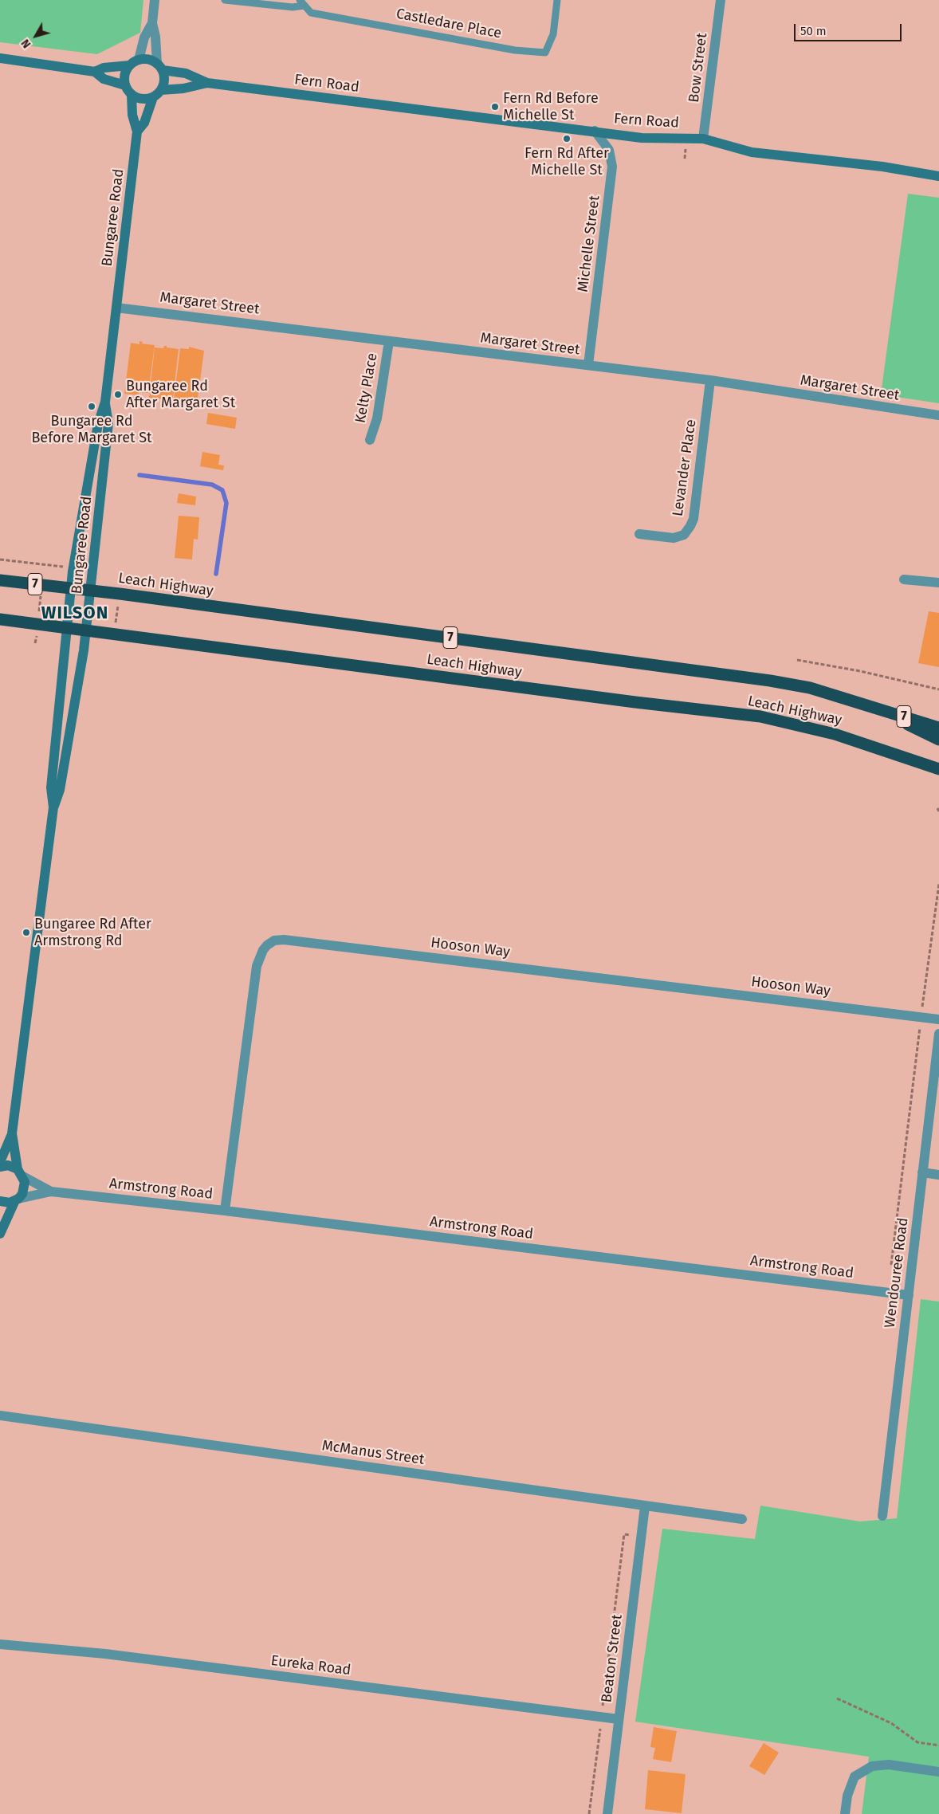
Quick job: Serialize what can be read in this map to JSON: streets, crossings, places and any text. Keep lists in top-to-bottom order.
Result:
{
  "streets": {
    "highway": ["7", "Leach Highway"],
    "street": [
      "Bow Street",
      "Fern Road",
      "Bungaree Road",
      "Michelle Street",
      "Margaret Street",
      "Kelty Place",
      "Levander Place",
      "Hooson Way",
      "Armstrong Road",
      "Wendouree Road",
      "McManus Street",
      "Beaton Street",
      "Eureka Road"
    ],
    "lane": ["Castledare Place"]
  },
  "crossings": [
    ["Bow Street", "Fern Road"],
    ["Fern Road", "Bungaree Road"],
    ["Fern Road", "Michelle Street"],
    ["Bungaree Road", "Margaret Street"],
    ["Bungaree Road", "Leach Highway"],
    ["Bungaree Road", "Armstrong Road"],
    ["Michelle Street", "Margaret Street"],
    ["Margaret Street", "Kelty Place"],
    ["Margaret Street", "Levander Place"],
    ["Hooson Way", "Armstrong Road"],
    ["Armstrong Road", "Wendouree Road"],
    ["McManus Street", "Beaton Street"],
    ["Beaton Street", "Eureka Road"]
  ],
  "districts": ["WILSON"],
  "places": [
    "Fern Rd Before Michelle St",
    "Fern Rd After Michelle St",
    "Bungaree Rd After Margaret St",
    "Bungaree Rd Before Margaret St",
    "Bungaree Rd After Armstrong Rd"
  ],
  "scale_bar": "50 m",
  "north": "bottom left"
}
